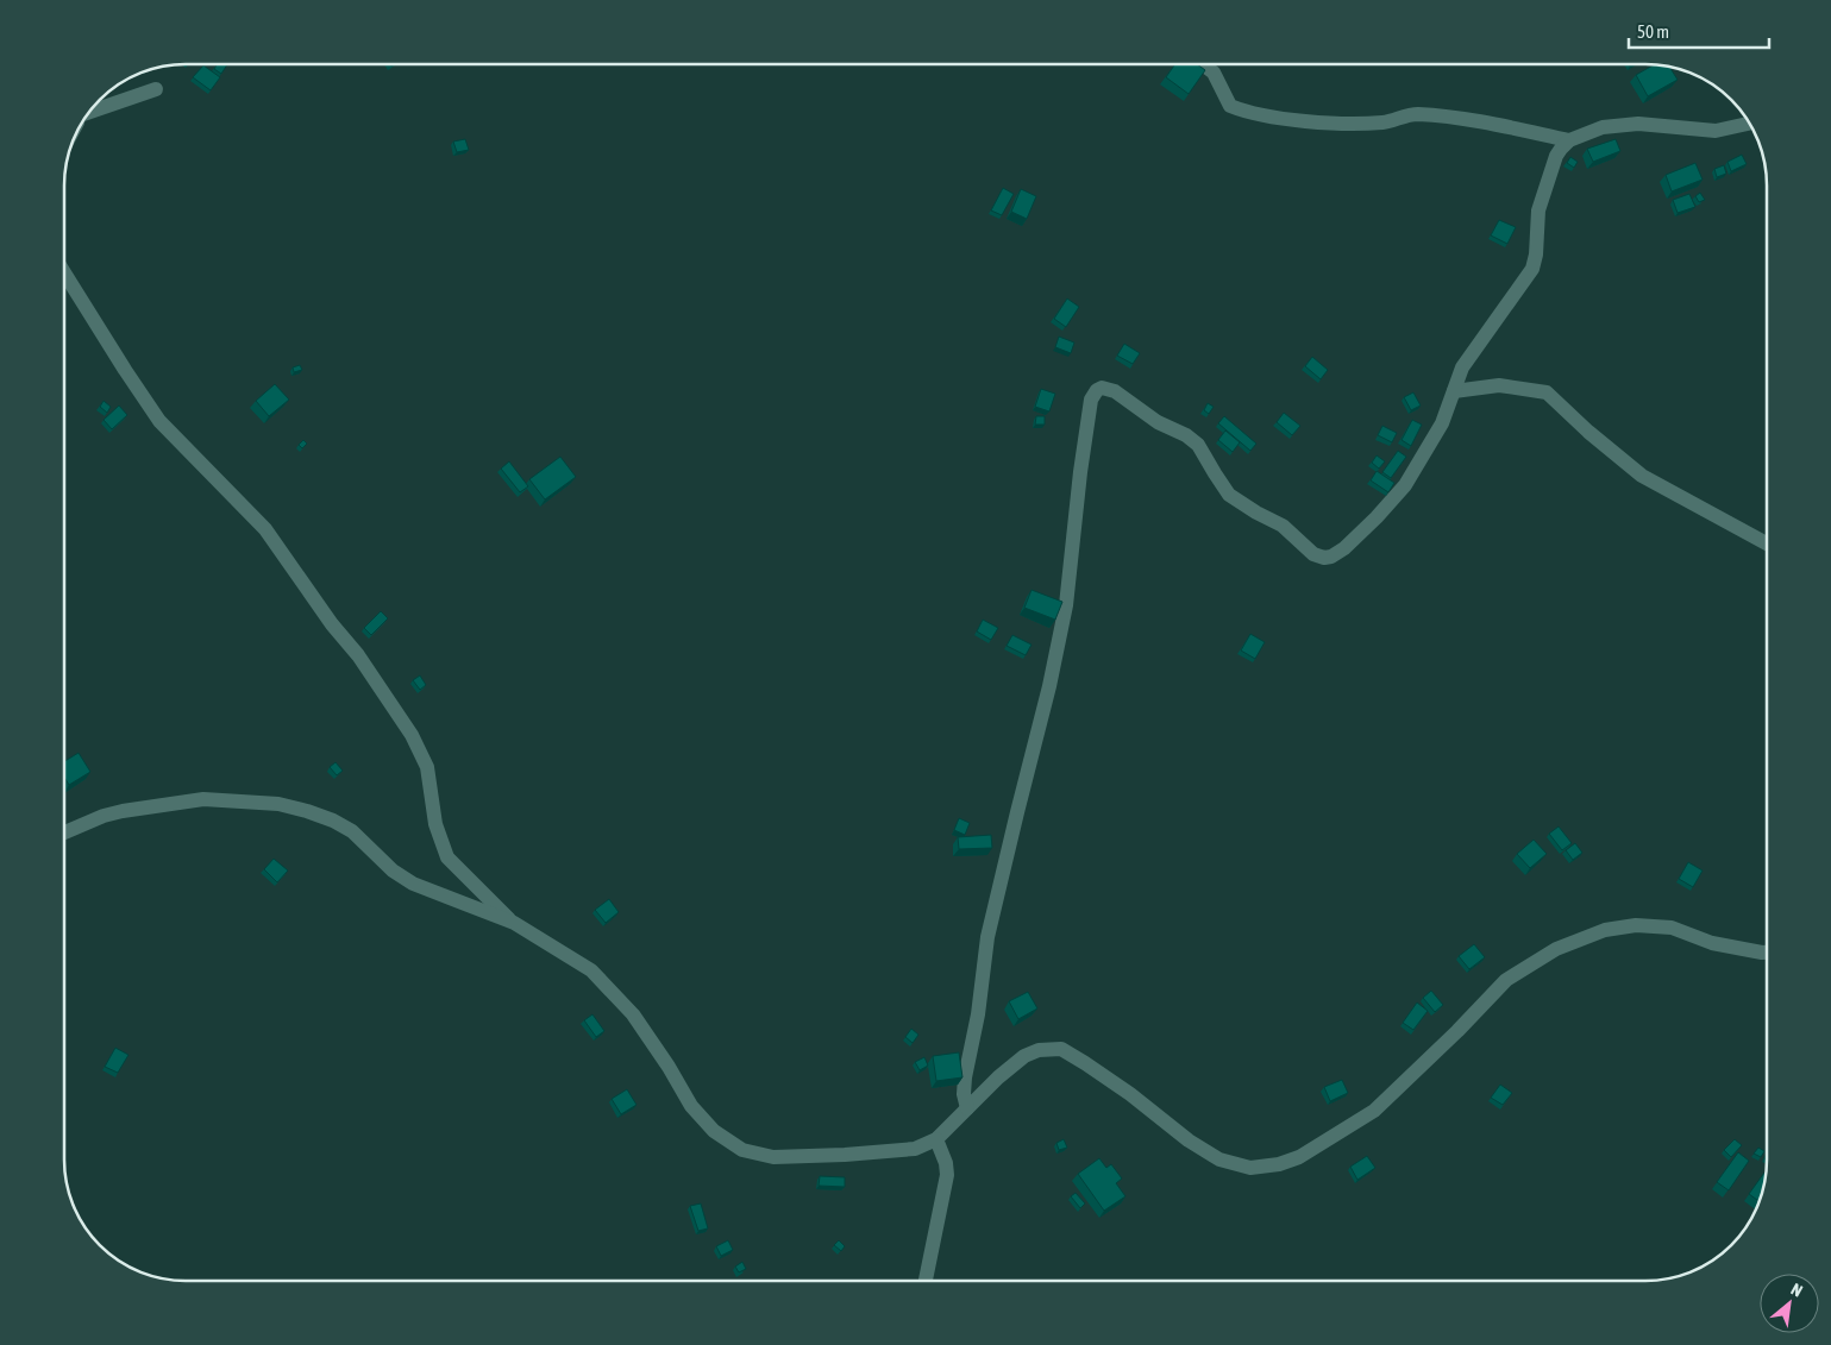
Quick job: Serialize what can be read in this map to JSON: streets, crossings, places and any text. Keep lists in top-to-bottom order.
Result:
{
  "scale_bar": "50 m",
  "north": "top right"
}
